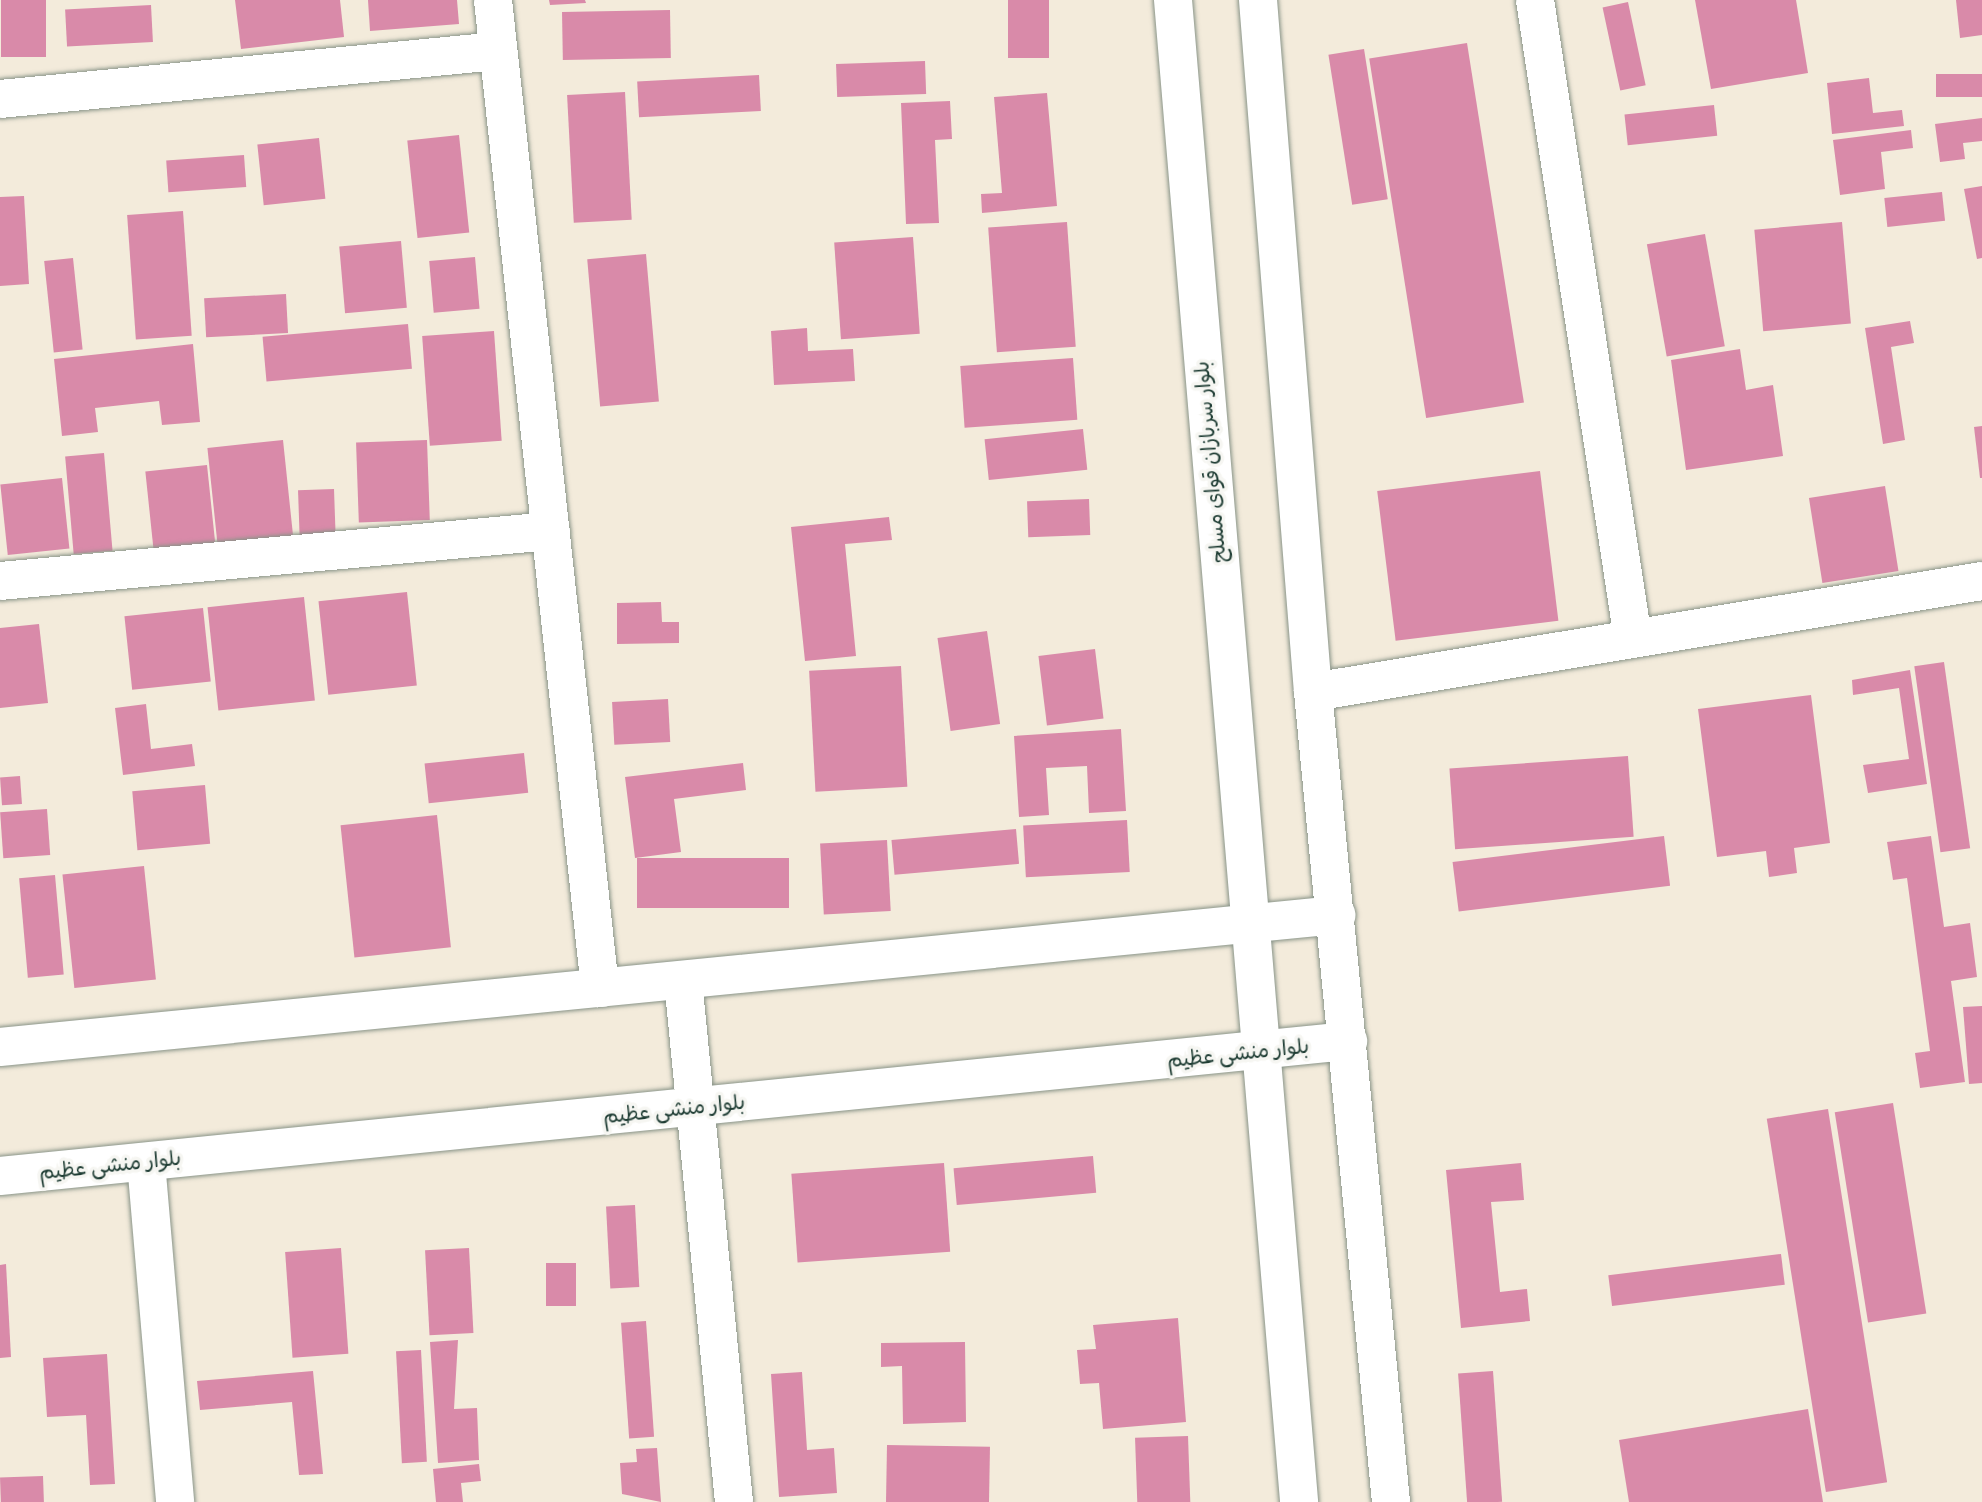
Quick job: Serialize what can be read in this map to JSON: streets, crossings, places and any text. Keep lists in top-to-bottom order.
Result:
{
  "streets": {
    "main road": ["بلوار سربازان قوای مسلح", "بلوار منشی عظیم"]
  },
  "crossings": [
    ["بلوار سربازان قوای مسلح", "بلوار منشی عظیم"]
  ]
}
